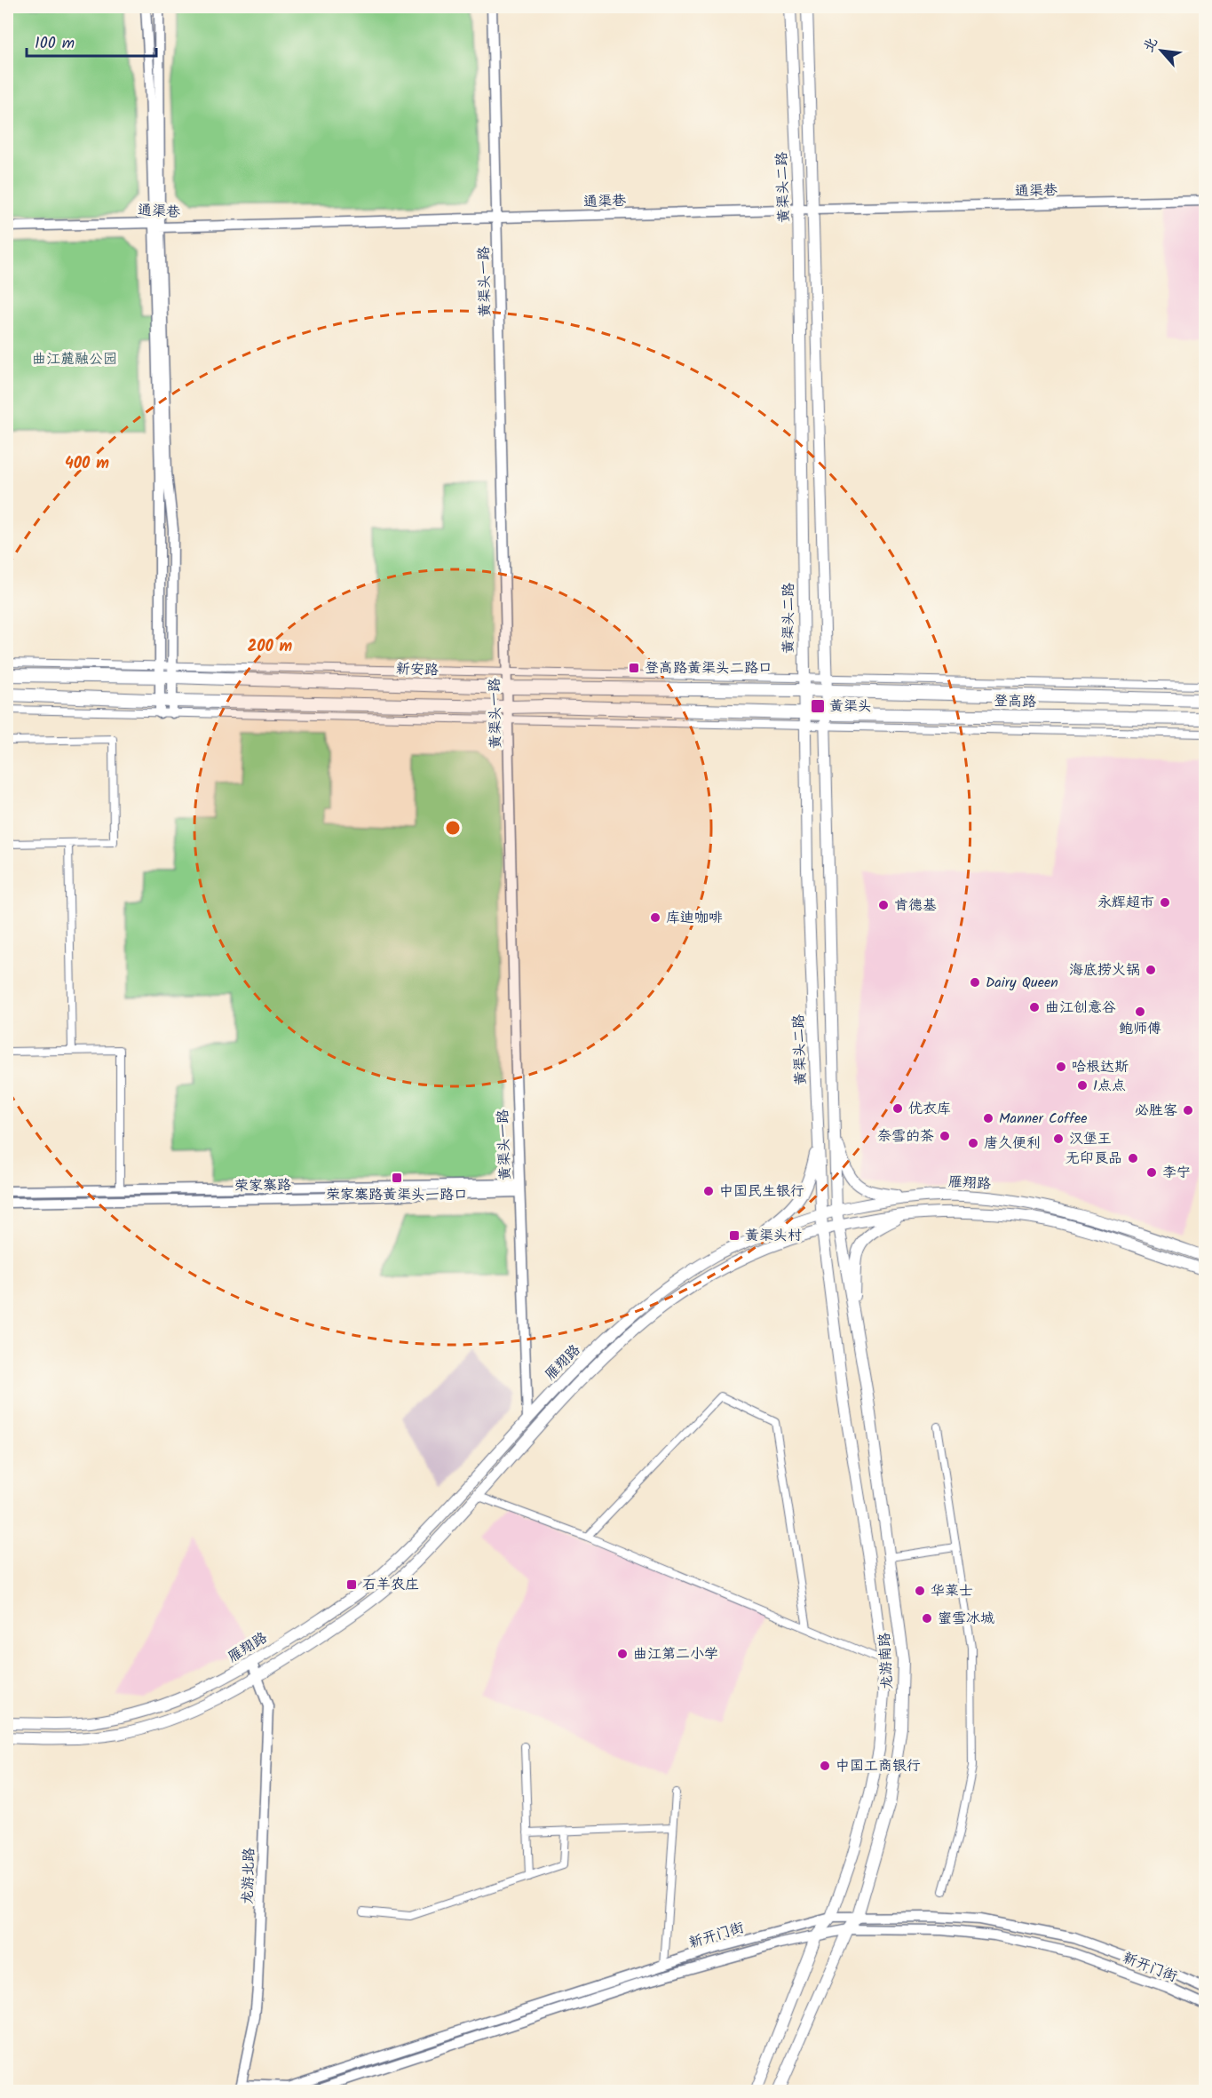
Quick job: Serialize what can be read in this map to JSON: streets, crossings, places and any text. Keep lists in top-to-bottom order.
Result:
{
  "streets": {
    "main road": [
      "黄渠头二路",
      "新安路",
      "登高路",
      "雁翔路",
      "龙游南路"
    ],
    "street": [
      "通渠巷",
      "黄渠头一路",
      "荣家寨路",
      "龙游北路",
      "新开门街"
    ]
  },
  "crossings": [
    ["黄渠头二路", "通渠巷"],
    ["黄渠头二路", "新安路"],
    ["黄渠头二路", "登高路"],
    ["黄渠头二路", "雁翔路"],
    ["黄渠头二路", "龙游南路"],
    ["通渠巷", "黄渠头一路"],
    ["黄渠头一路", "新安路"],
    ["黄渠头一路", "雁翔路"],
    ["黄渠头一路", "荣家寨路"],
    ["新安路", "登高路"],
    ["雁翔路", "龙游南路"],
    ["雁翔路", "龙游北路"],
    ["龙游南路", "新开门街"],
    ["龙游北路", "新开门街"]
  ],
  "parks": ["曲江麓融公园"],
  "places": {
    "transit": [
      "登高路黄渠头二路口",
      "黄渠头",
      "荣家寨路黄渠头一路口",
      "黄渠头村",
      "石羊农庄"
    ],
    "other": [
      "永辉超市",
      "肯德基",
      "库迪咖啡",
      "海底捞火锅",
      "Dairy Queen",
      "曲江创意谷",
      "鲍师傅",
      "哈根达斯",
      "1点点",
      "优衣库",
      "必胜客",
      "Manner Coffee",
      "奈雪的茶",
      "汉堡王",
      "唐久便利",
      "无印良品",
      "李宁",
      "中国民生银行",
      "华莱士",
      "蜜雪冰城",
      "曲江第二小学",
      "中国工商银行"
    ]
  },
  "scale_bar": "100 m",
  "north": "top left",
  "rings": ["400 m", "200 m"]
}
